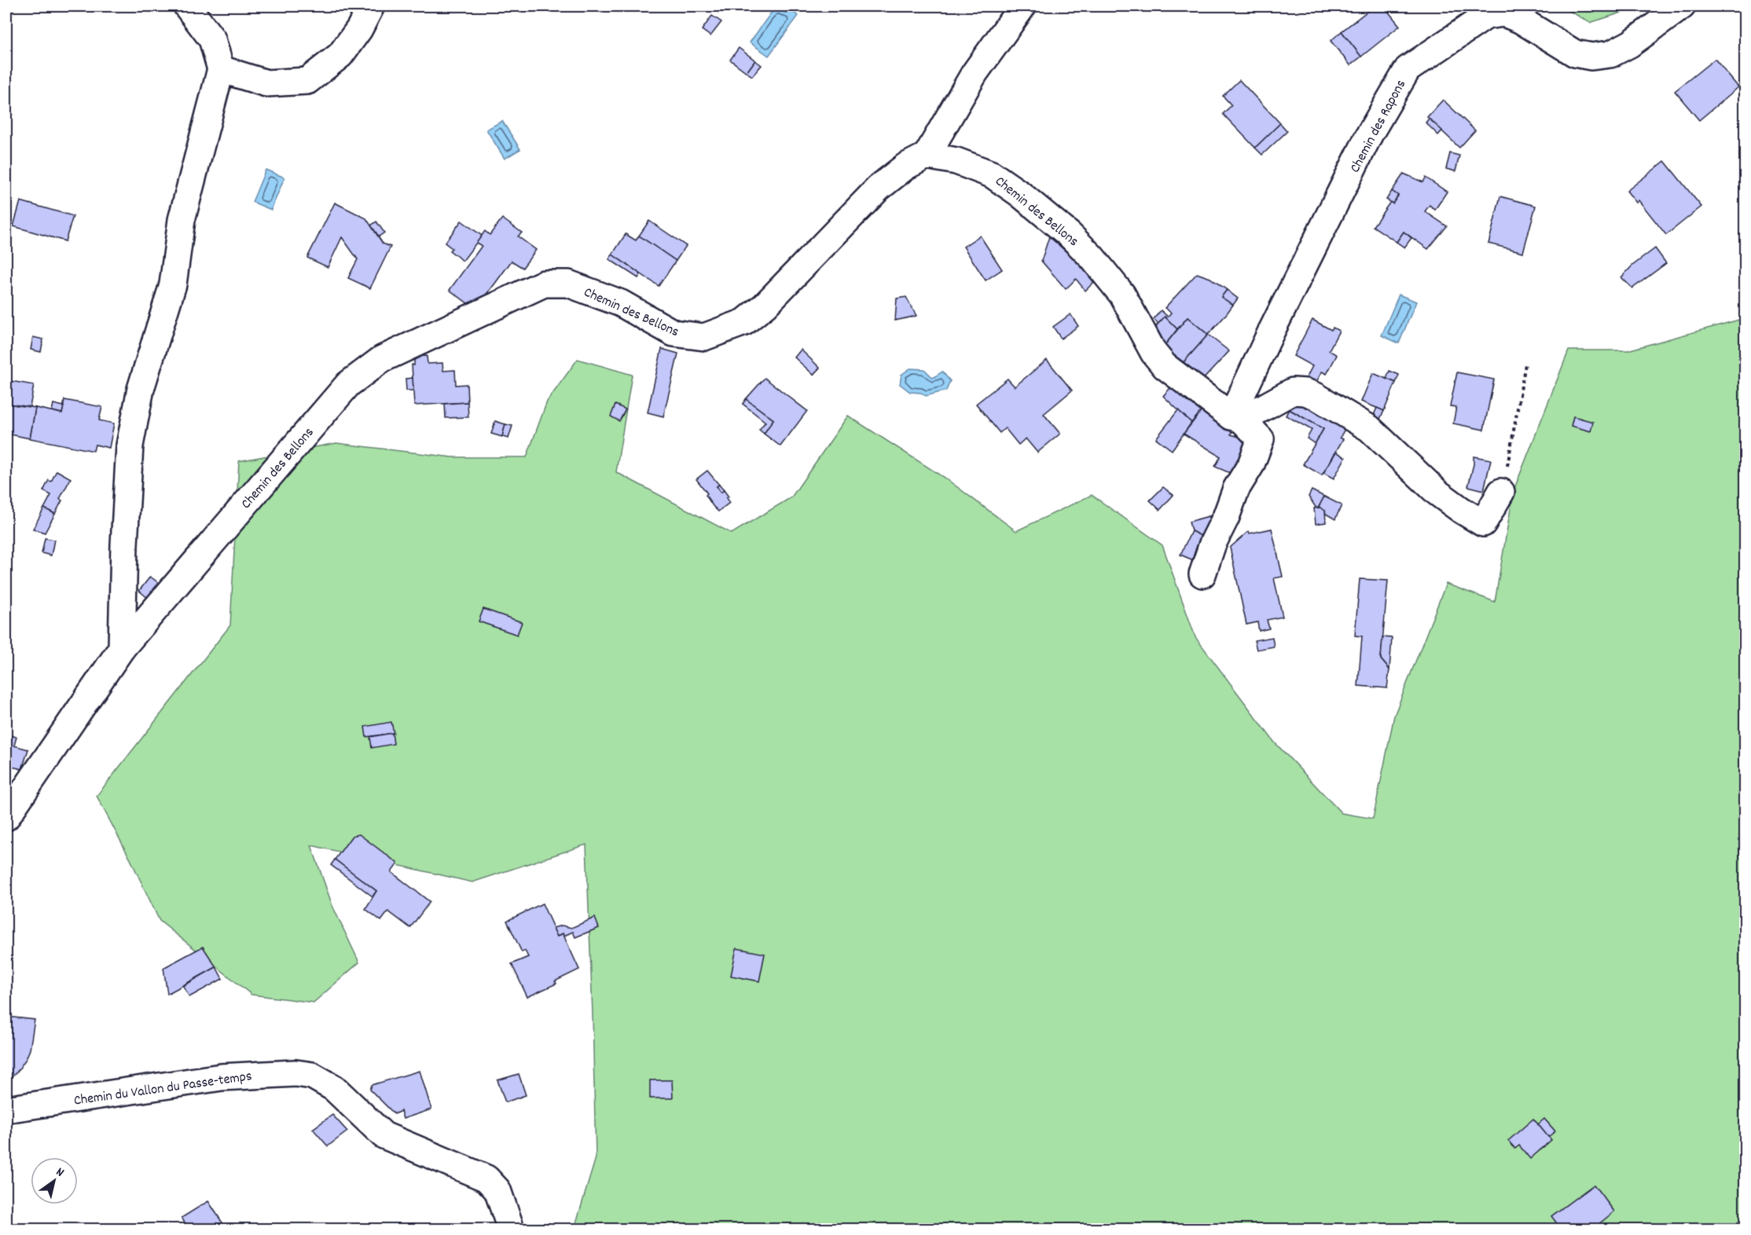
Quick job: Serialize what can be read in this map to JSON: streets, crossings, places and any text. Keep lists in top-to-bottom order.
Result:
{
  "streets": {
    "street": ["Chemin des Rapons", "Chemin des Bellons", "Chemin du Vallon du Passe-temps"]
  },
  "crossings": [
    ["Chemin des Rapons", "Chemin des Bellons"]
  ],
  "north": "top right"
}
